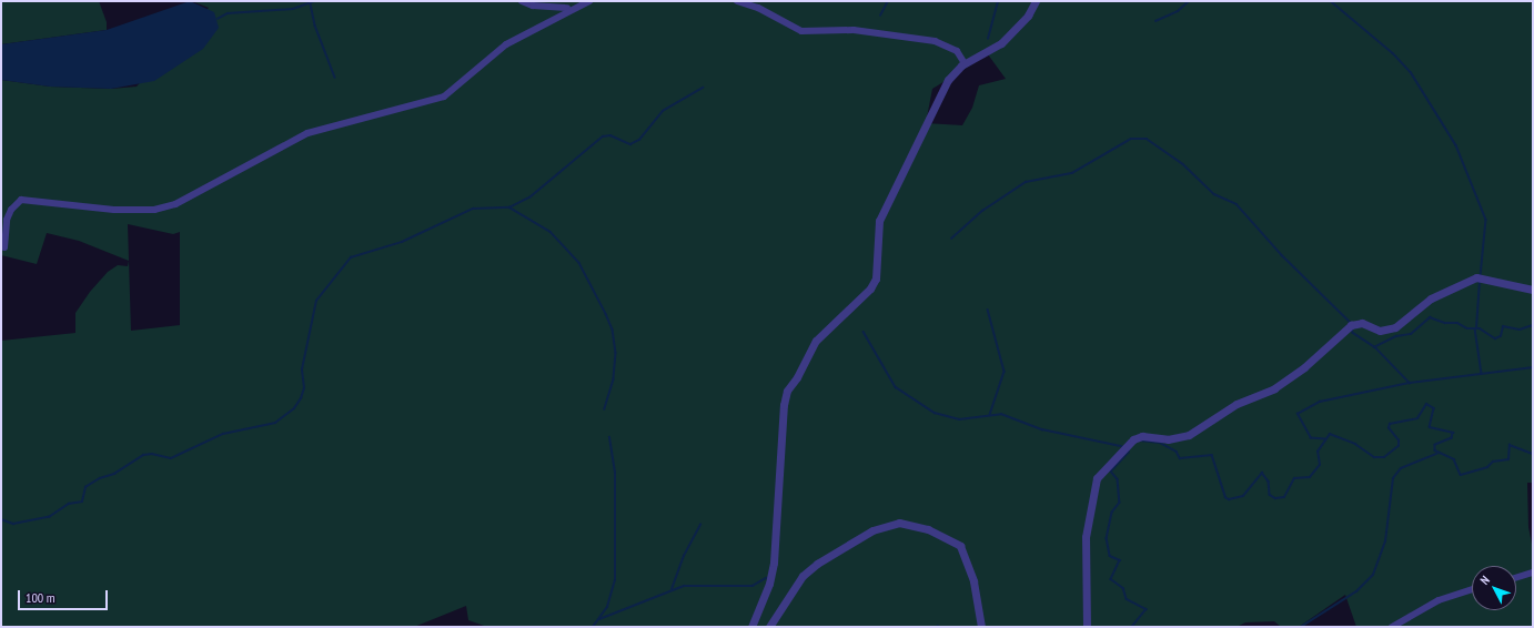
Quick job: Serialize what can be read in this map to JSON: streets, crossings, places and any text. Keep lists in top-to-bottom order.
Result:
{
  "scale_bar": "100 m",
  "north": "top left"
}
